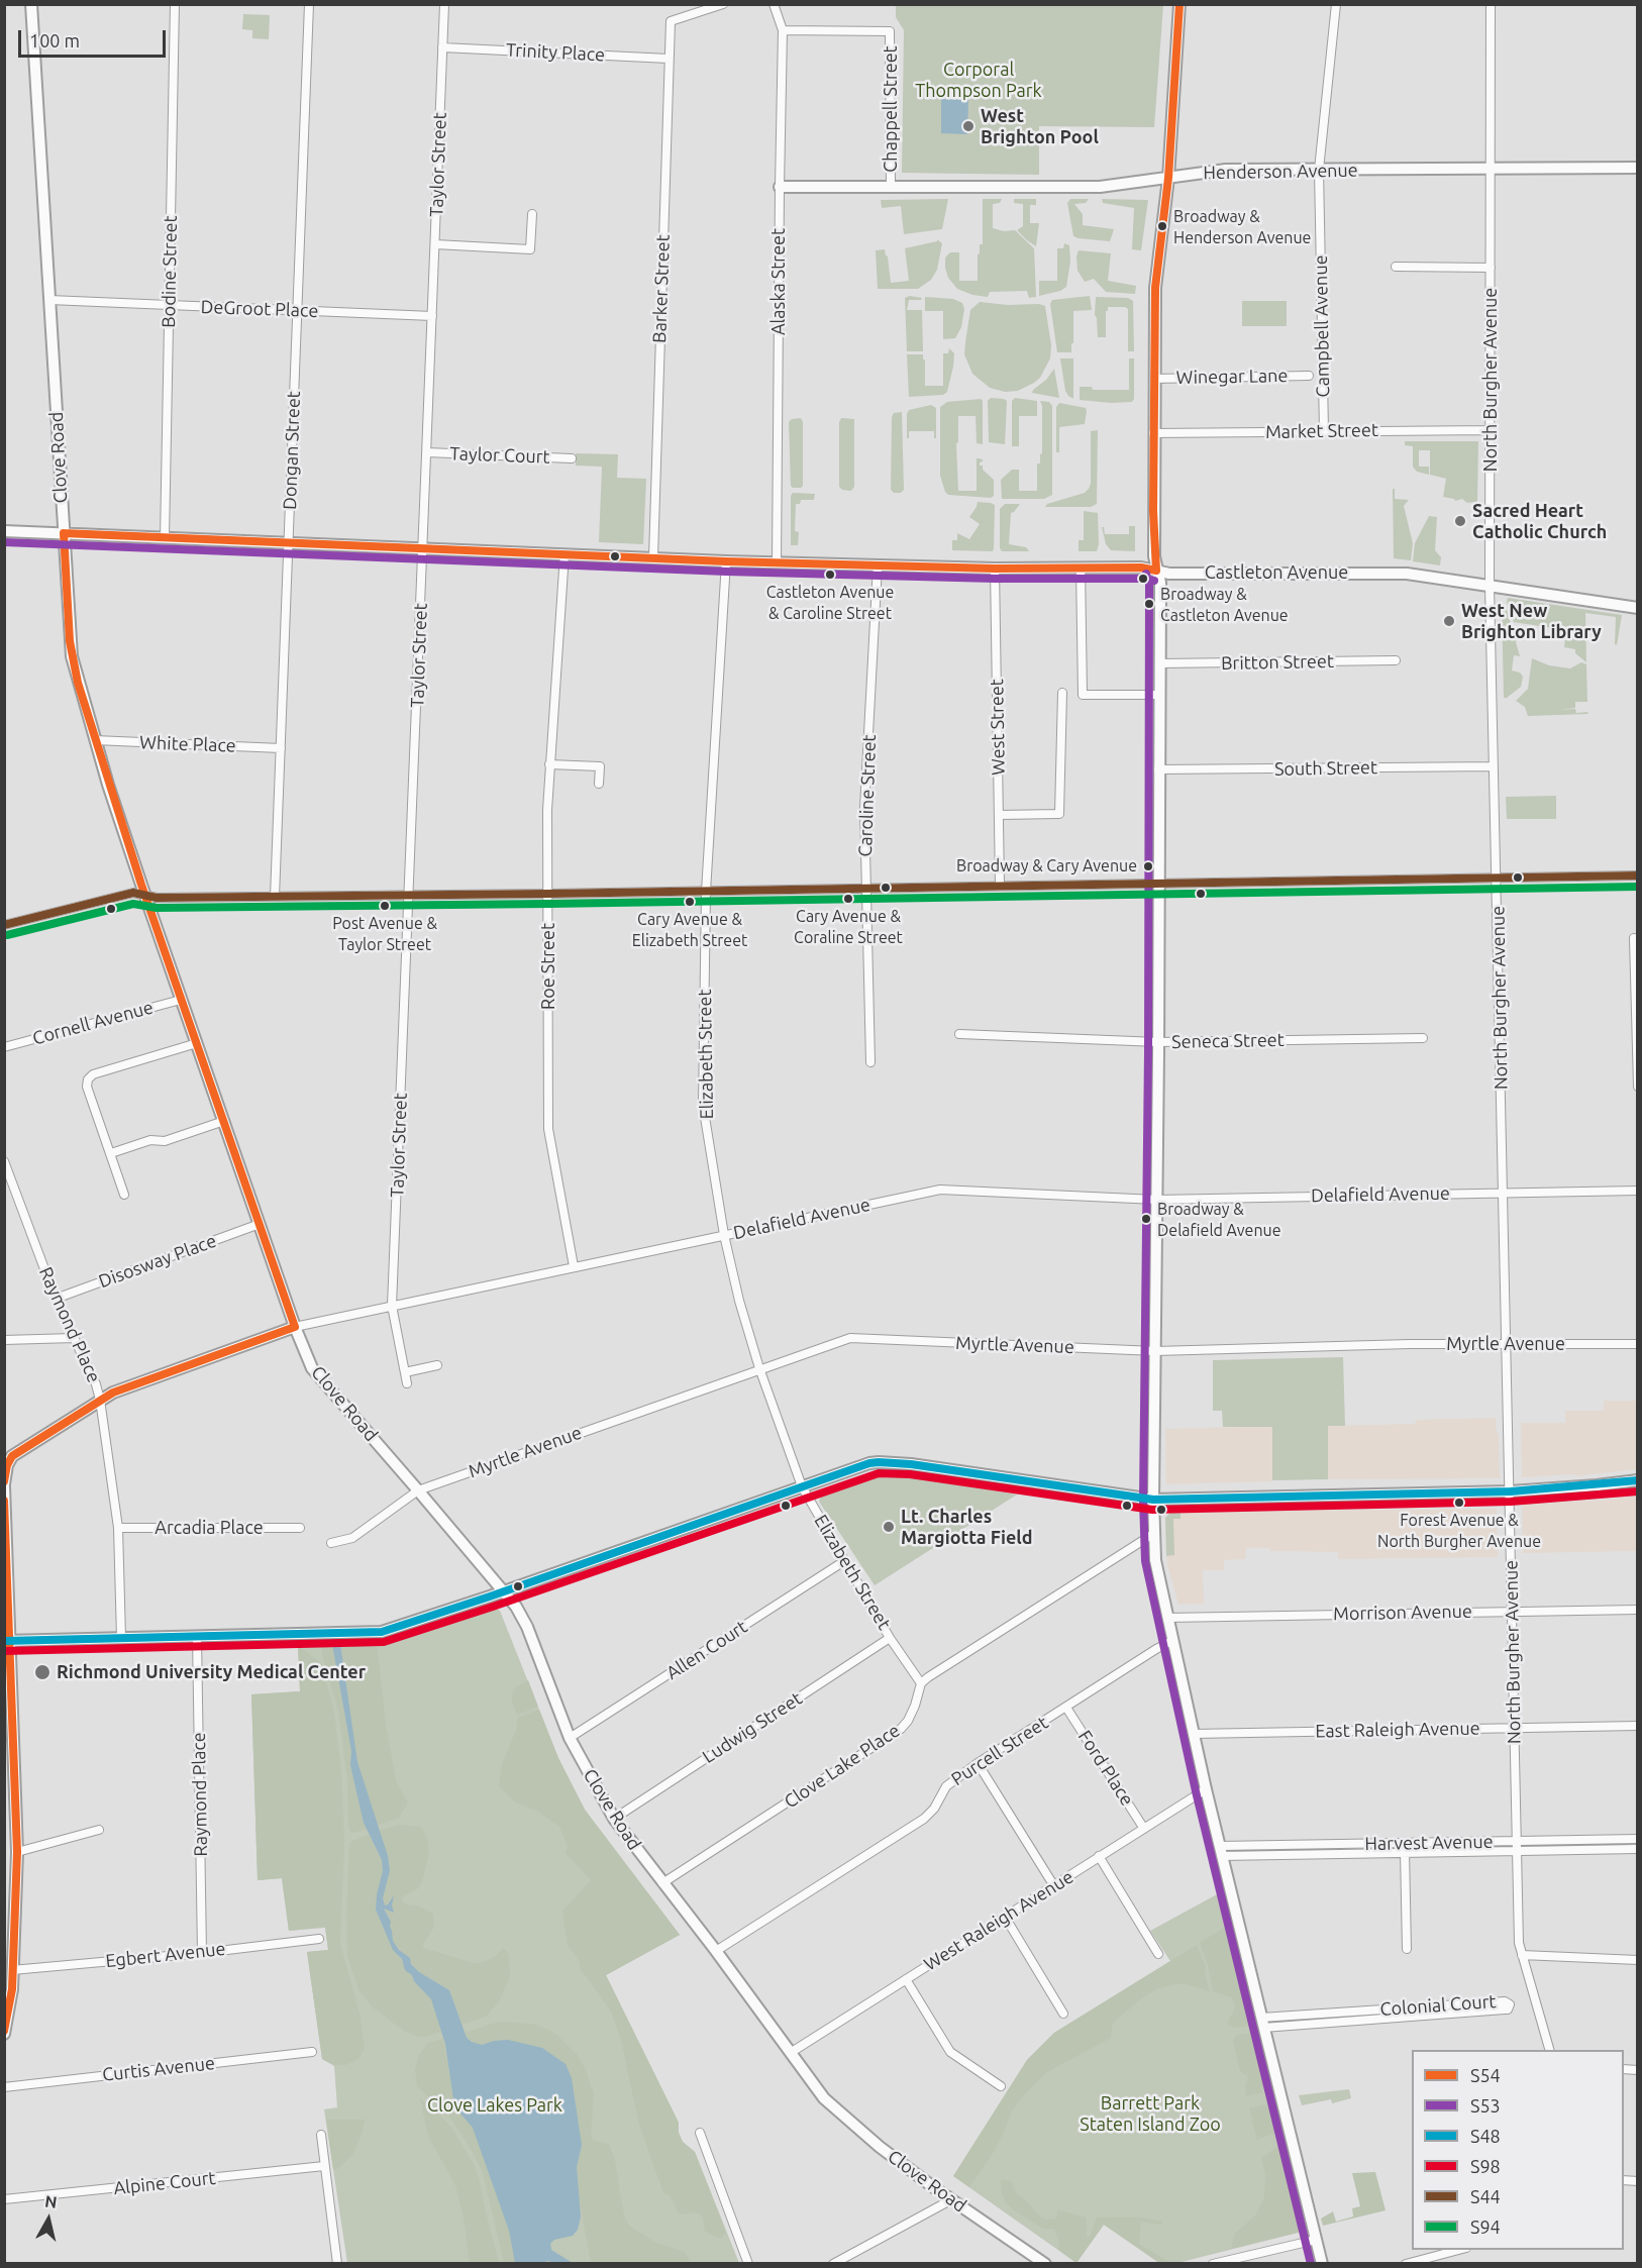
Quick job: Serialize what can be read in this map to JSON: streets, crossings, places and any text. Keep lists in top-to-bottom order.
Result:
{
  "streets": {
    "street": [
      "Trinity Place",
      "Chappell Street",
      "Taylor Street",
      "Henderson Avenue",
      "Bodine Street",
      "Alaska Street",
      "Barker Street",
      "DeGroot Place",
      "Campbell Avenue",
      "Winegar Lane",
      "North Burgher Avenue",
      "Market Street",
      "Dongan Street",
      "Taylor Court",
      "Clove Road",
      "Castleton Avenue",
      "Britton Street",
      "West Street",
      "White Place",
      "South Street",
      "Caroline Street",
      "Roe Street",
      "Cornell Avenue",
      "Seneca Street",
      "Elizabeth Street",
      "Delafield Avenue",
      "Disosway Place",
      "Raymond Place",
      "Myrtle Avenue",
      "Arcadia Place",
      "Morrison Avenue",
      "Allen Court",
      "Ludwig Street",
      "East Raleigh Avenue",
      "Purcell Street",
      "Clove Lake Place",
      "Ford Place",
      "Harvest Avenue",
      "West Raleigh Avenue",
      "Egbert Avenue",
      "Colonial Court",
      "Curtis Avenue",
      "Alpine Court"
    ]
  },
  "crossings": [
    ["Trinity Place", "Taylor Street"],
    ["Trinity Place", "Barker Street"],
    ["Chappell Street", "Henderson Avenue"],
    ["Chappell Street", "Alaska Street"],
    ["Taylor Street", "DeGroot Place"],
    ["Taylor Street", "Taylor Court"],
    ["Taylor Street", "Castleton Avenue"],
    ["Taylor Street", "Delafield Avenue"],
    ["Henderson Avenue", "Alaska Street"],
    ["Henderson Avenue", "Campbell Avenue"],
    ["Henderson Avenue", "North Burgher Avenue"],
    ["Bodine Street", "DeGroot Place"],
    ["Bodine Street", "Castleton Avenue"],
    ["Alaska Street", "Castleton Avenue"],
    ["Barker Street", "Castleton Avenue"],
    ["DeGroot Place", "Dongan Street"],
    ["DeGroot Place", "Clove Road"],
    ["Campbell Avenue", "Market Street"],
    ["North Burgher Avenue", "Market Street"],
    ["North Burgher Avenue", "Castleton Avenue"],
    ["North Burgher Avenue", "South Street"],
    ["North Burgher Avenue", "Delafield Avenue"],
    ["North Burgher Avenue", "Myrtle Avenue"],
    ["North Burgher Avenue", "Morrison Avenue"],
    ["North Burgher Avenue", "East Raleigh Avenue"],
    ["North Burgher Avenue", "Harvest Avenue"],
    ["Dongan Street", "Castleton Avenue"],
    ["Dongan Street", "White Place"],
    ["Clove Road", "Castleton Avenue"],
    ["Clove Road", "White Place"],
    ["Clove Road", "Cornell Avenue"],
    ["Clove Road", "Delafield Avenue"],
    ["Clove Road", "Disosway Place"],
    ["Clove Road", "Myrtle Avenue"],
    ["Clove Road", "Allen Court"],
    ["Clove Road", "Ludwig Street"],
    ["Clove Road", "Purcell Street"],
    ["Clove Road", "Clove Lake Place"],
    ["Clove Road", "West Raleigh Avenue"],
    ["Castleton Avenue", "West Street"],
    ["Castleton Avenue", "Caroline Street"],
    ["Castleton Avenue", "Roe Street"],
    ["Castleton Avenue", "Elizabeth Street"],
    ["Roe Street", "Delafield Avenue"],
    ["Elizabeth Street", "Delafield Avenue"],
    ["Elizabeth Street", "Myrtle Avenue"],
    ["Elizabeth Street", "Allen Court"],
    ["Elizabeth Street", "Ludwig Street"],
    ["Elizabeth Street", "Clove Lake Place"],
    ["Delafield Avenue", "Raymond Place"],
    ["Disosway Place", "Raymond Place"],
    ["Raymond Place", "Arcadia Place"],
    ["Raymond Place", "Egbert Avenue"],
    ["Purcell Street", "Ford Place"],
    ["Ford Place", "West Raleigh Avenue"]
  ],
  "parks": ["Corporal Thompson Park", "Barrett Park Staten Island Zoo", "Clove Lakes Park"],
  "places": [
    "West Brighton Pool",
    "Broadway & Henderson Avenue",
    "Sacred Heart Catholic Church",
    "Castleton Avenue & Caroline Street",
    "Broadway & Castleton Avenue",
    "West New Brighton Library",
    "Broadway & Cary Avenue",
    "Cary Avenue & Coraline Street",
    "Cary Avenue & Elizabeth Street",
    "Post Avenue & Taylor Street",
    "Broadway & Delafield Avenue",
    "Forest Avenue & North Burgher Avenue",
    "Lt. Charles Margiotta Field",
    "Richmond University Medical Center"
  ],
  "lines": [
    "transit line S54",
    "transit line S53",
    "transit line S44",
    "transit line S94",
    "transit line S48",
    "transit line S98"
  ],
  "legend": [
    "S54",
    "S53",
    "S48",
    "S98",
    "S44",
    "S94"
  ],
  "scale_bar": "100 m",
  "north": "top"
}
